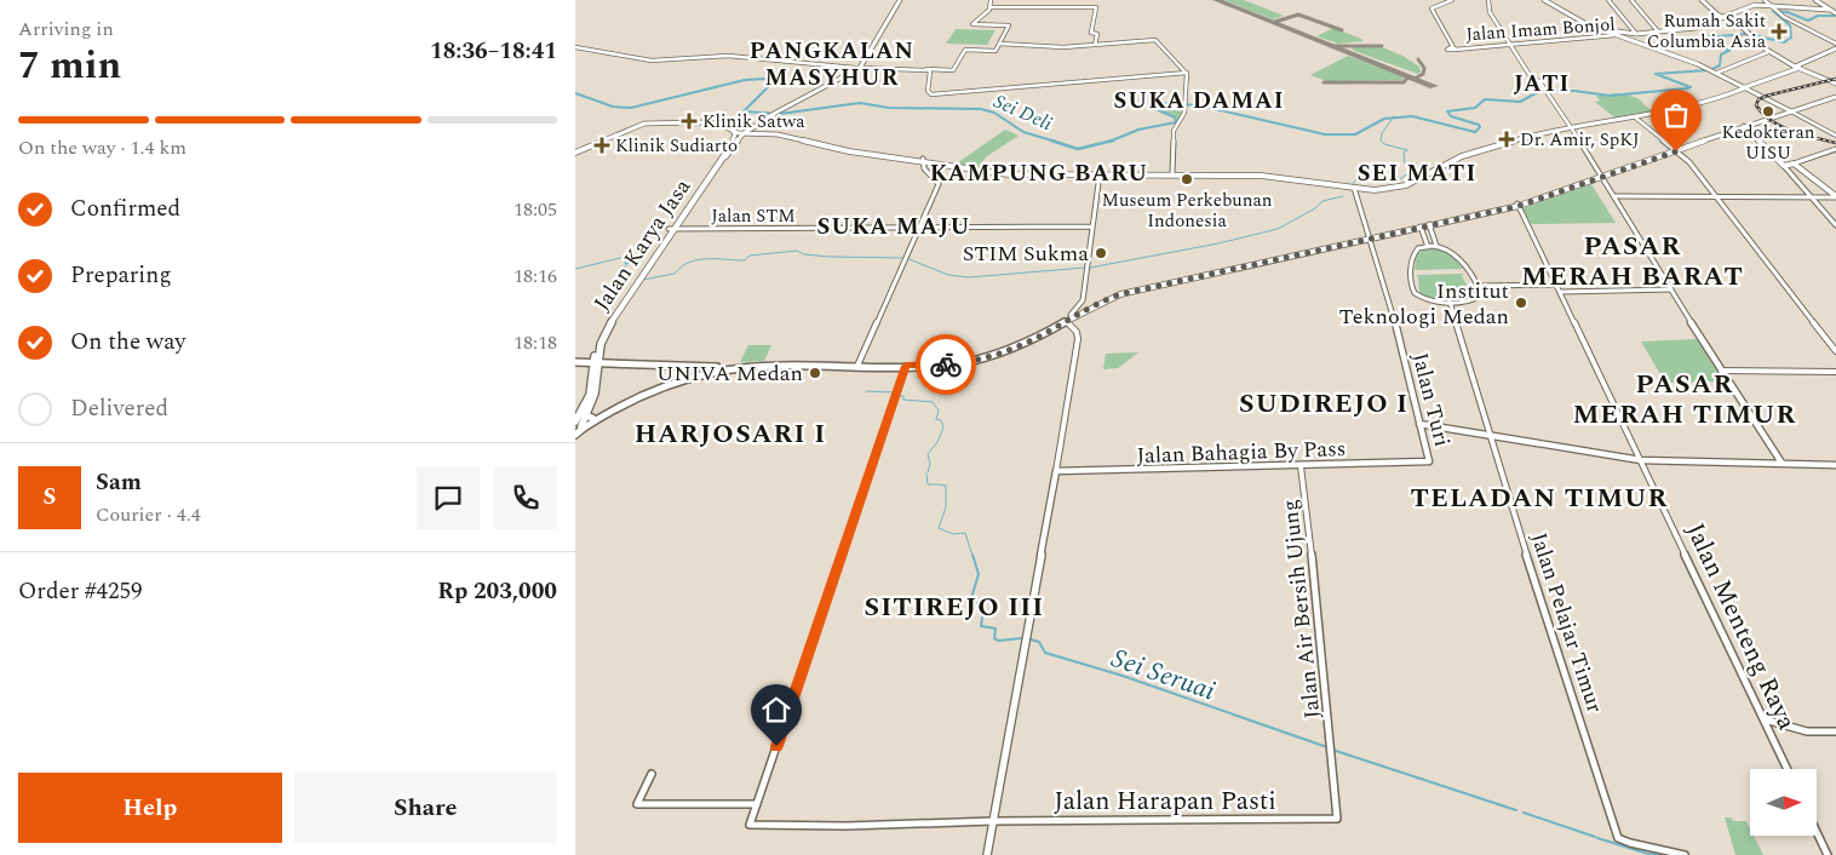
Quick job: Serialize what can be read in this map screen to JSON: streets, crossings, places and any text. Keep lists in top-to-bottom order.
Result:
{
  "streets": {
    "highway": ["Jalan Karya Jasa"],
    "main road": ["Jalan Imam Bonjol", "Jalan Turi", "Jalan Bahagia By Pass"],
    "street": [
      "Jalan STM",
      "Jalan Air Bersih Ujung",
      "Jalan Pelajar Timur",
      "Jalan Menteng Raya",
      "Jalan Harapan Pasti"
    ]
  },
  "crossings": [
    ["Jalan STM", "Jalan Karya Jasa"],
    ["Jalan Turi", "Jalan Bahagia By Pass"],
    ["Jalan Bahagia By Pass", "Jalan Air Bersih Ujung"],
    ["Jalan Air Bersih Ujung", "Jalan Harapan Pasti"]
  ],
  "districts": [
    "PANGKALAN MASYHUR",
    "JATI",
    "SUKA DAMAI",
    "KAMPUNG BARU",
    "SEI MATI",
    "SUKA MAJU",
    "PASAR MERAH BARAT",
    "PASAR MERAH TIMUR",
    "SUDIREJO I",
    "HARJOSARI I",
    "TELADAN TIMUR",
    "SITIREJO III"
  ],
  "water": ["Sei Deli", "Sei Seruai"],
  "places": {
    "health": [
      "Rumah Sakit Columbia Asia",
      "Klinik Satwa",
      "Dr. Amir, SpKJ",
      "Klinik Sudiarto"
    ],
    "other": [
      "Kedokteran UISU",
      "Museum Perkebunan Indonesia",
      "STIM Sukma",
      "Institut Teknologi Medan",
      "UNIVA Medan"
    ]
  },
  "north": "right",
  "page": {
    "heading": ["7 min", "Arriving in", "18:36–18:41"],
    "panel": [
      "Sam",
      "Courier · 4.4",
      "Order #4259",
      "Rp 203,000"
    ],
    "bar": "On the way · 1.4 km",
    "list": [
      ["Confirmed", "18:05"],
      ["Preparing", "18:16"],
      ["On the way", "18:18"],
      "Delivered"
    ],
    "round": "S",
    "buttons": ["Help", "Share"]
  }
}
